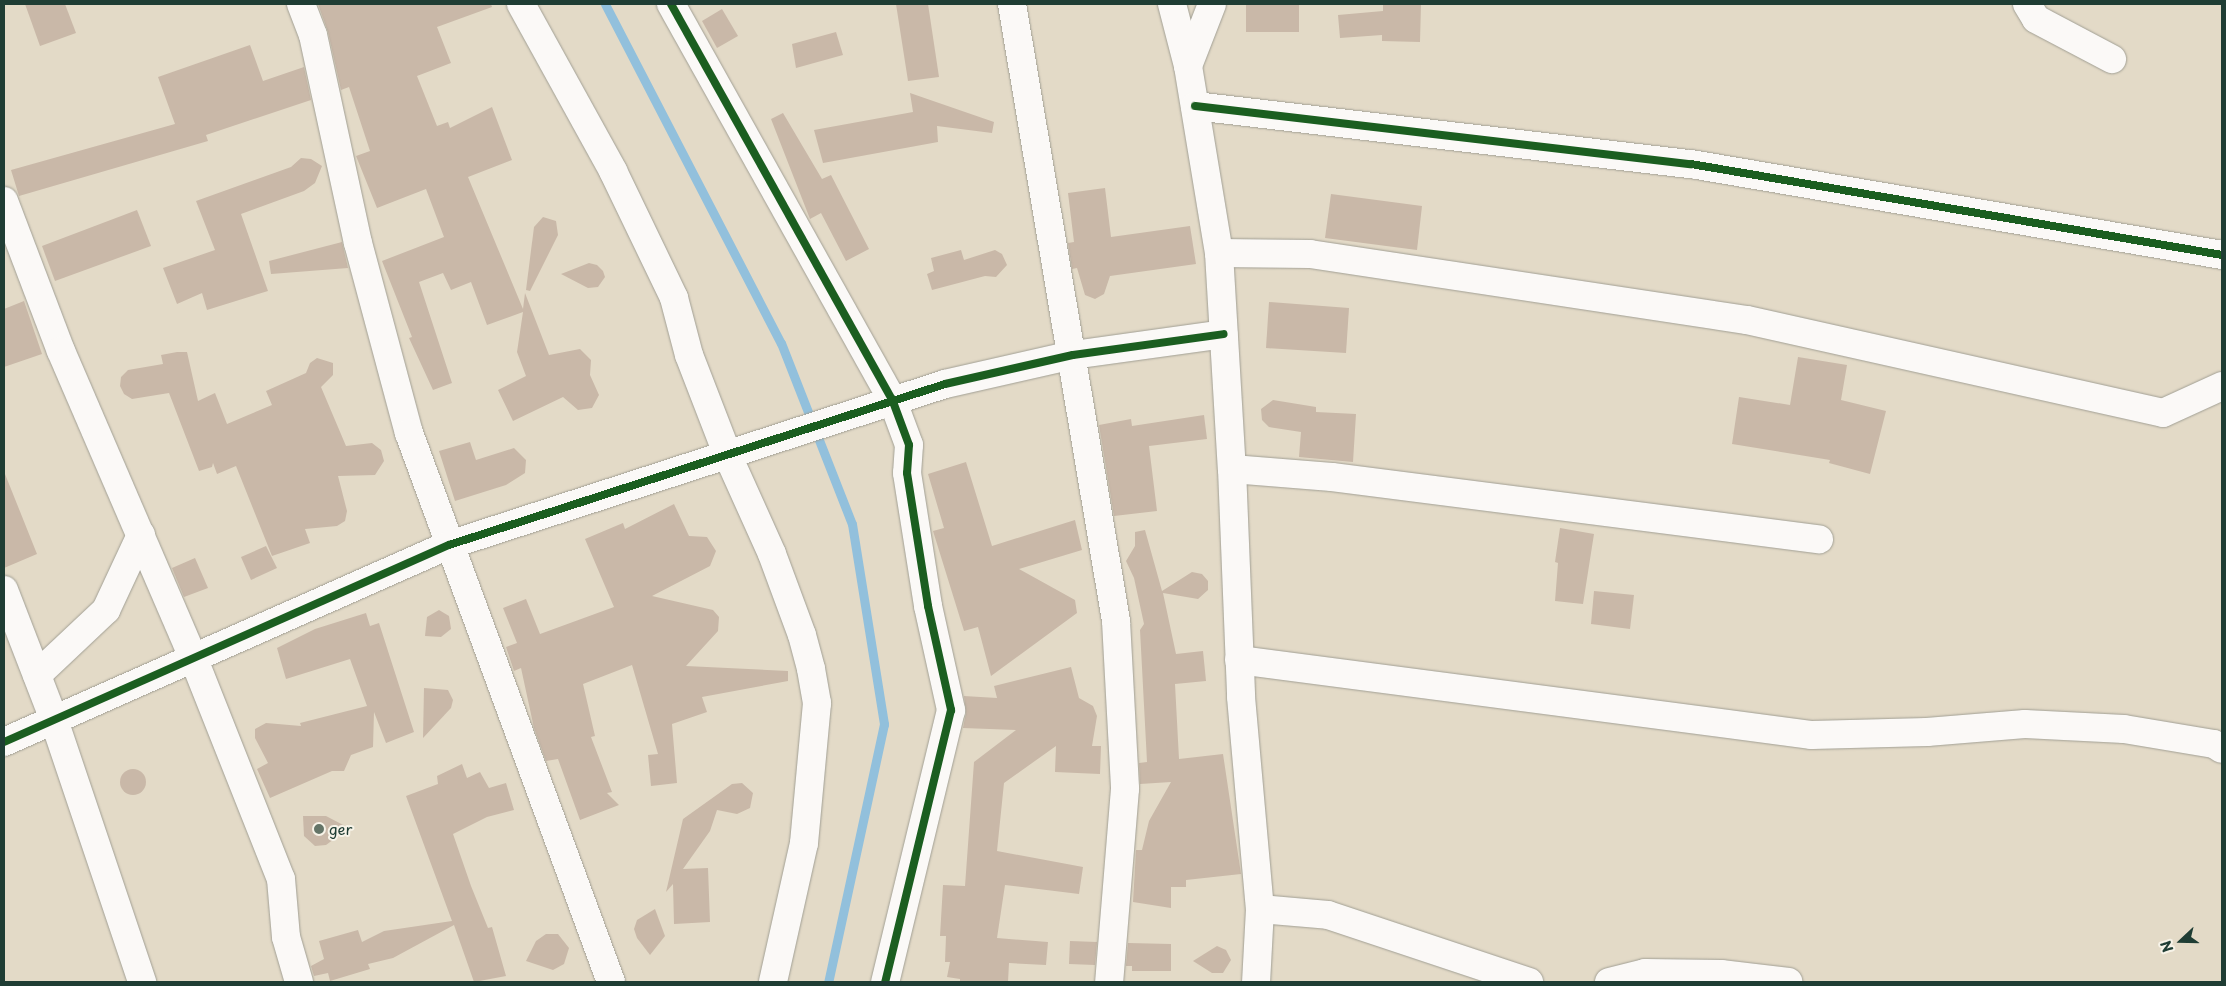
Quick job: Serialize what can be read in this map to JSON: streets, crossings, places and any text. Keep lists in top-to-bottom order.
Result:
{
  "places": ["ger"],
  "north": "left"
}
